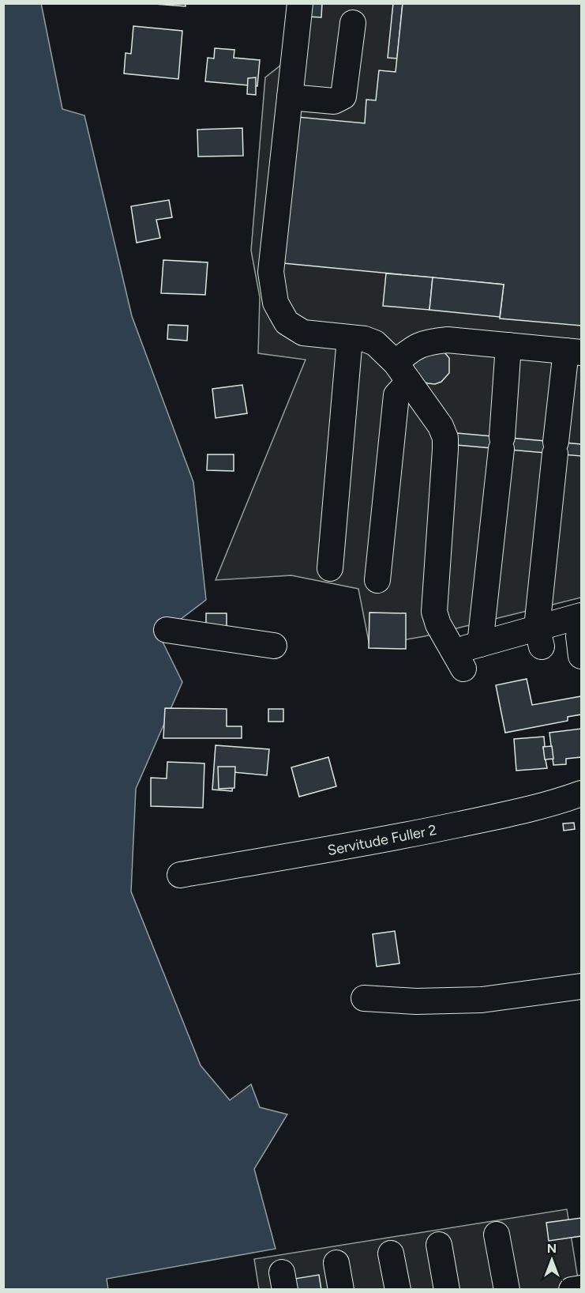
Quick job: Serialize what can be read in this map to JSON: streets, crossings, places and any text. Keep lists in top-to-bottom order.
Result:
{
  "streets": {
    "street": ["Servitude Fuller 2"]
  },
  "north": "top"
}
